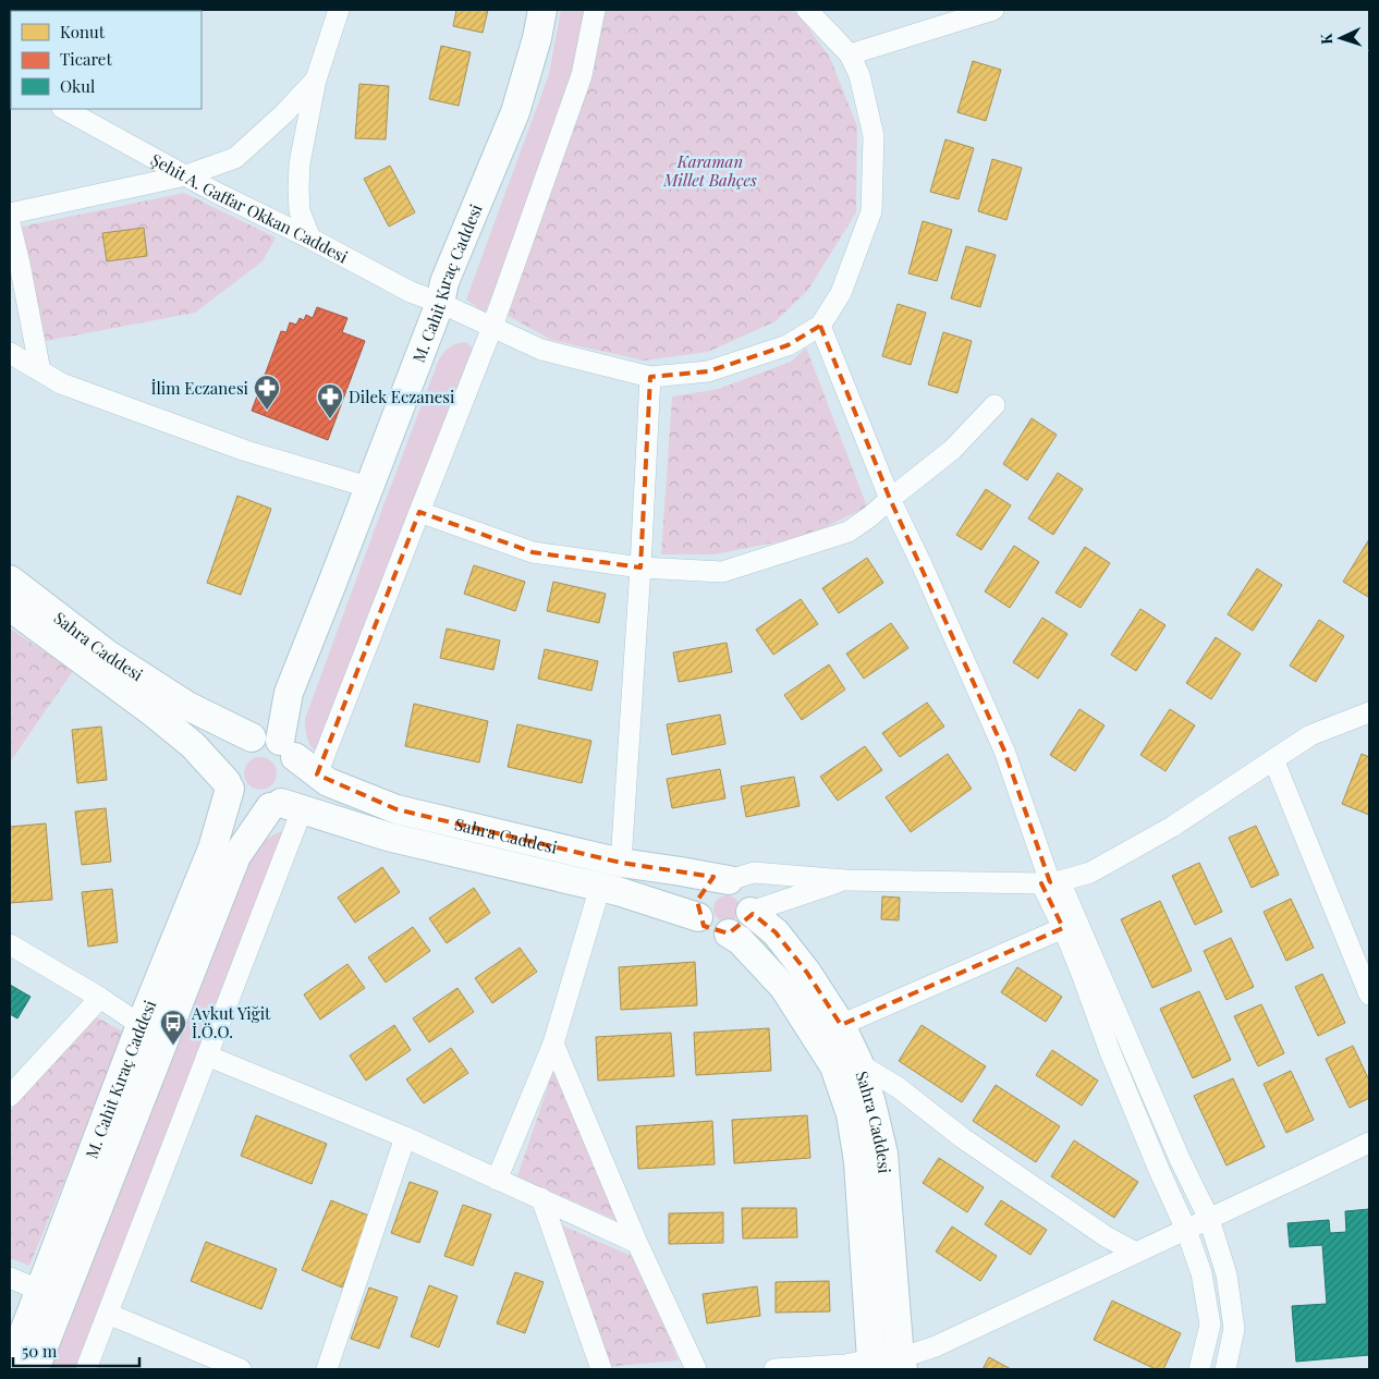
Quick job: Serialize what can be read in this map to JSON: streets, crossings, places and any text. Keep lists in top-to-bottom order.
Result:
{
  "streets": {
    "street": ["Şehit A. Gaffar Okkan Caddesi", "M. Cahit Kıraç Caddesi", "Sahra Caddesi"]
  },
  "crossings": [
    ["Şehit A. Gaffar Okkan Caddesi", "M. Cahit Kıraç Caddesi"],
    ["M. Cahit Kıraç Caddesi", "Sahra Caddesi"]
  ],
  "parks": ["Karaman Millet Bahçes"],
  "places": {
    "pharmacy": ["İlim Eczanesi", "Dilek Eczanesi"],
    "bus stop": ["Aykut Yiğit İ.Ö.O."]
  },
  "legend": ["Konut", "Ticaret", "Okul"],
  "scale_bar": "50 m",
  "north": "left"
}
